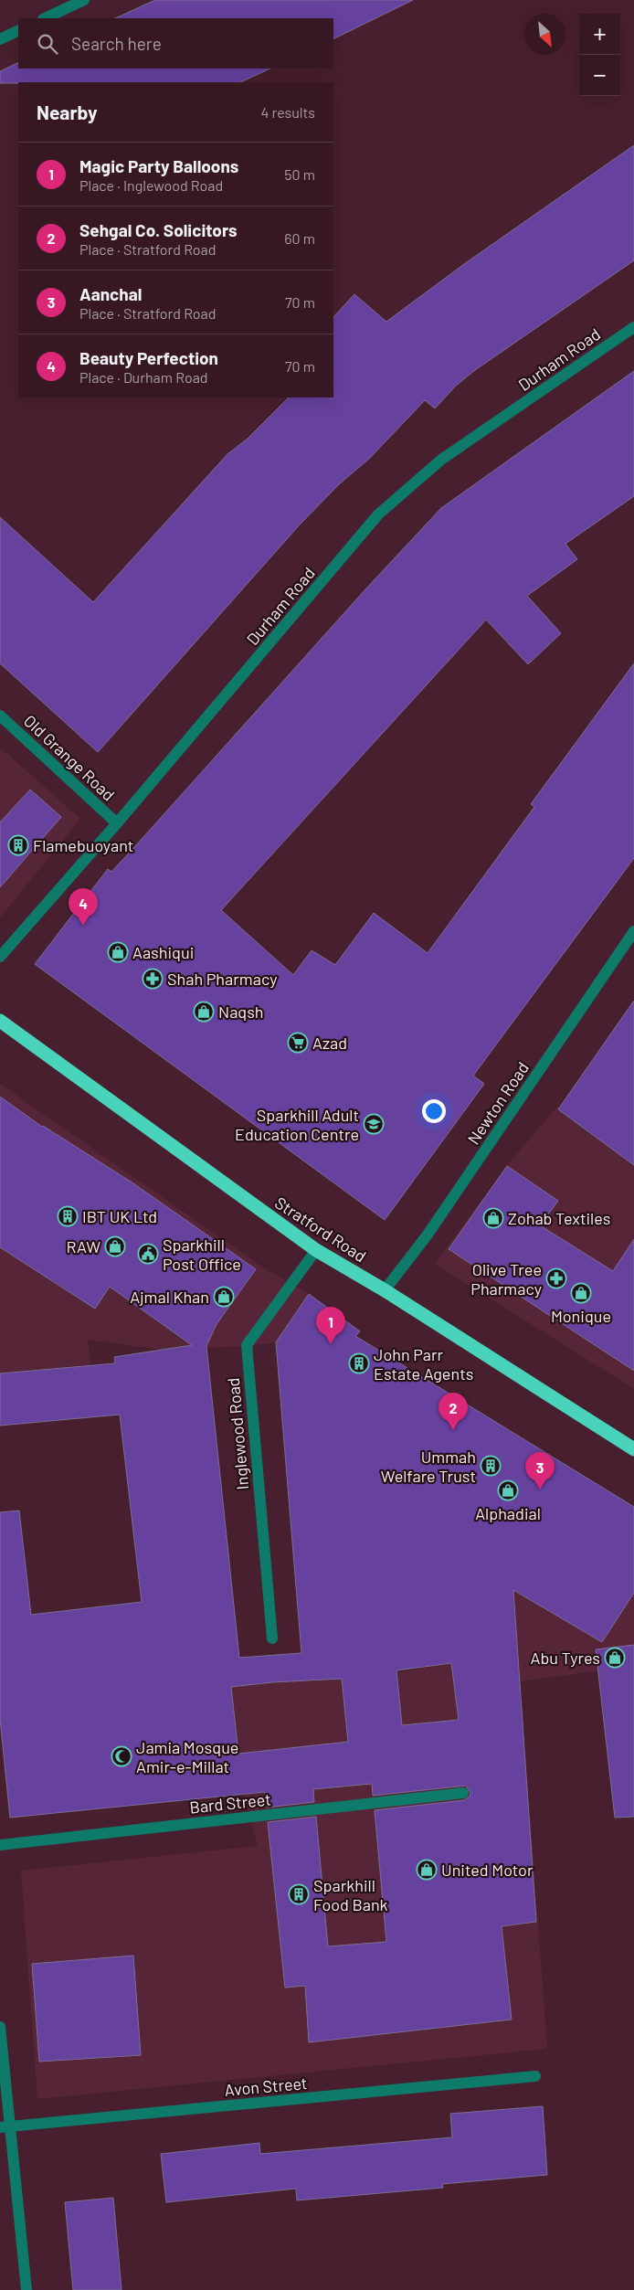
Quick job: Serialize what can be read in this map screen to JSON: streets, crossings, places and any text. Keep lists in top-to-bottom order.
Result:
{
  "streets": {
    "highway": ["Stratford Road"],
    "street": [
      "Durham Road",
      "Old Grange Road",
      "Newton Road",
      "Inglewood Road",
      "Bard Street",
      "Avon Street"
    ]
  },
  "crossings": [
    ["Durham Road", "Old Grange Road"],
    ["Newton Road", "Stratford Road"],
    ["Stratford Road", "Inglewood Road"]
  ],
  "places": {
    "building": [
      "Flamebuoyant",
      "IBT UK Ltd",
      "John Parr Estate Agents",
      "Ummah Welfare Trust",
      "Sparkhill Food Bank"
    ],
    "shop": [
      "Aashiqui",
      "Naqsh",
      "Zohab Textiles",
      "RAW",
      "Monique",
      "Ajmal Khan",
      "Alphadial",
      "Abu Tyres",
      "United Motor"
    ],
    "pharmacy": ["Shah Pharmacy", "Olive Tree Pharmacy"],
    "supermarket": ["Azad"],
    "school or university": ["Sparkhill Adult Education Centre"],
    "public building": ["Sparkhill Post Office"],
    "mosque": ["Jamia Mosque Amir-e-Millat"]
  },
  "north": "bottom right",
  "page": {
    "map_buttons": ["+", "−"],
    "search": "Search here",
    "heading": ["Nearby", "4 results"],
    "list": [
      {
        "mark": "1",
        "name": "Magic Party Balloons",
        "note": "Place · Inglewood Road",
        "value": "50 m"
      },
      {
        "mark": "2",
        "name": "Sehgal Co. Solicitors",
        "note": "Place · Stratford Road",
        "value": "60 m"
      },
      {
        "mark": "3",
        "name": "Aanchal",
        "note": "Place · Stratford Road",
        "value": "70 m"
      },
      {
        "mark": "4",
        "name": "Beauty Perfection",
        "note": "Place · Durham Road",
        "value": "70 m"
      }
    ],
    "pins": [
      "4",
      "1",
      "2",
      "3"
    ]
  }
}
